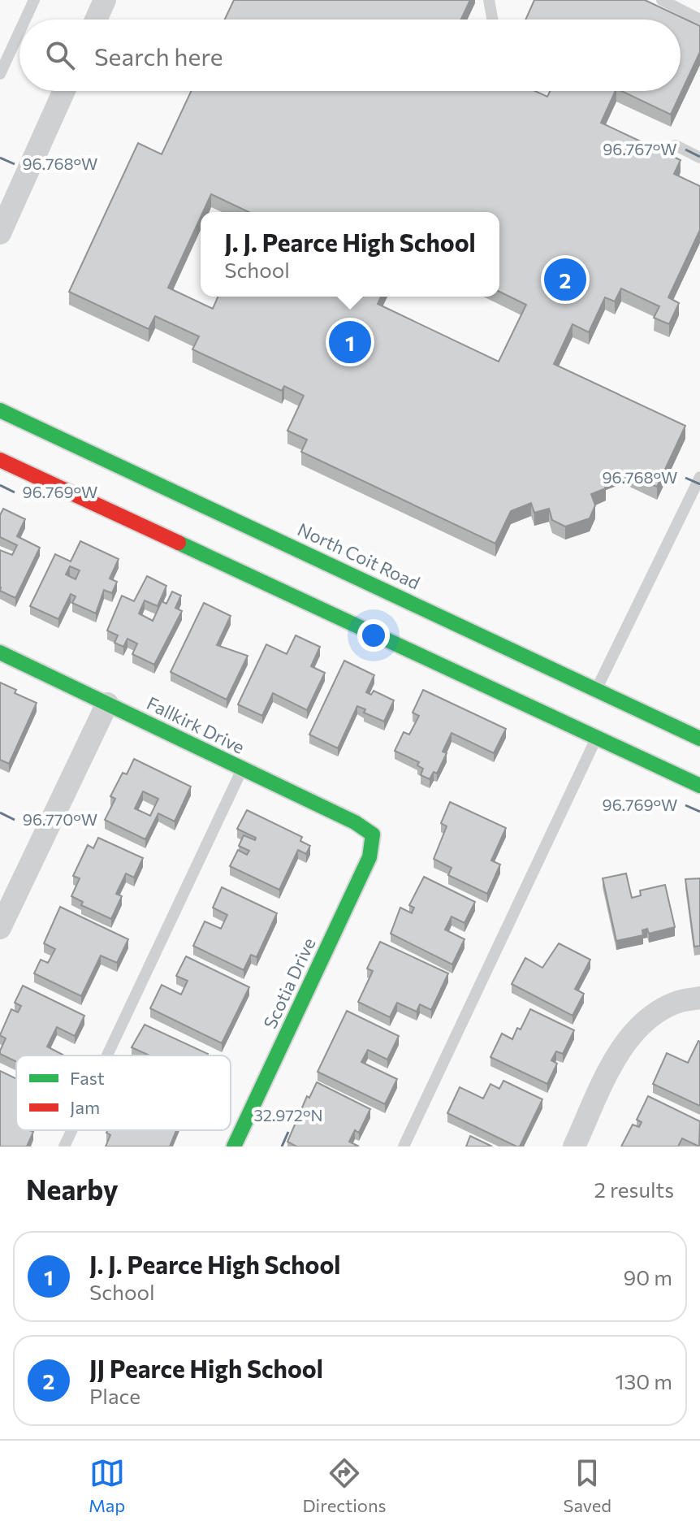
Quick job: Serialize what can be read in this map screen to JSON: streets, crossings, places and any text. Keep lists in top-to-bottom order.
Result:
{
  "streets": {
    "main road": ["North Coit Road", "Fallkirk Drive", "Scotia Drive"]
  },
  "crossings": [
    ["Fallkirk Drive", "Scotia Drive"]
  ],
  "legend": ["Fast", "Jam"],
  "page": {
    "search": "Search here",
    "popup": ["J. J. Pearce High School", "School"],
    "pins": ["2", "1"],
    "heading": ["Nearby", "2 results"],
    "list": [
      {
        "mark": "1",
        "name": "J. J. Pearce High School",
        "note": "School",
        "value": "90 m"
      },
      {
        "mark": "2",
        "name": "JJ Pearce High School",
        "note": "Place",
        "value": "130 m"
      }
    ],
    "nav": ["Map", "Directions", "Saved"]
  },
  "coordinates": [
    "96.767°W",
    "96.768°W",
    "96.769°W",
    "96.770°W",
    "32.972°N"
  ]
}
